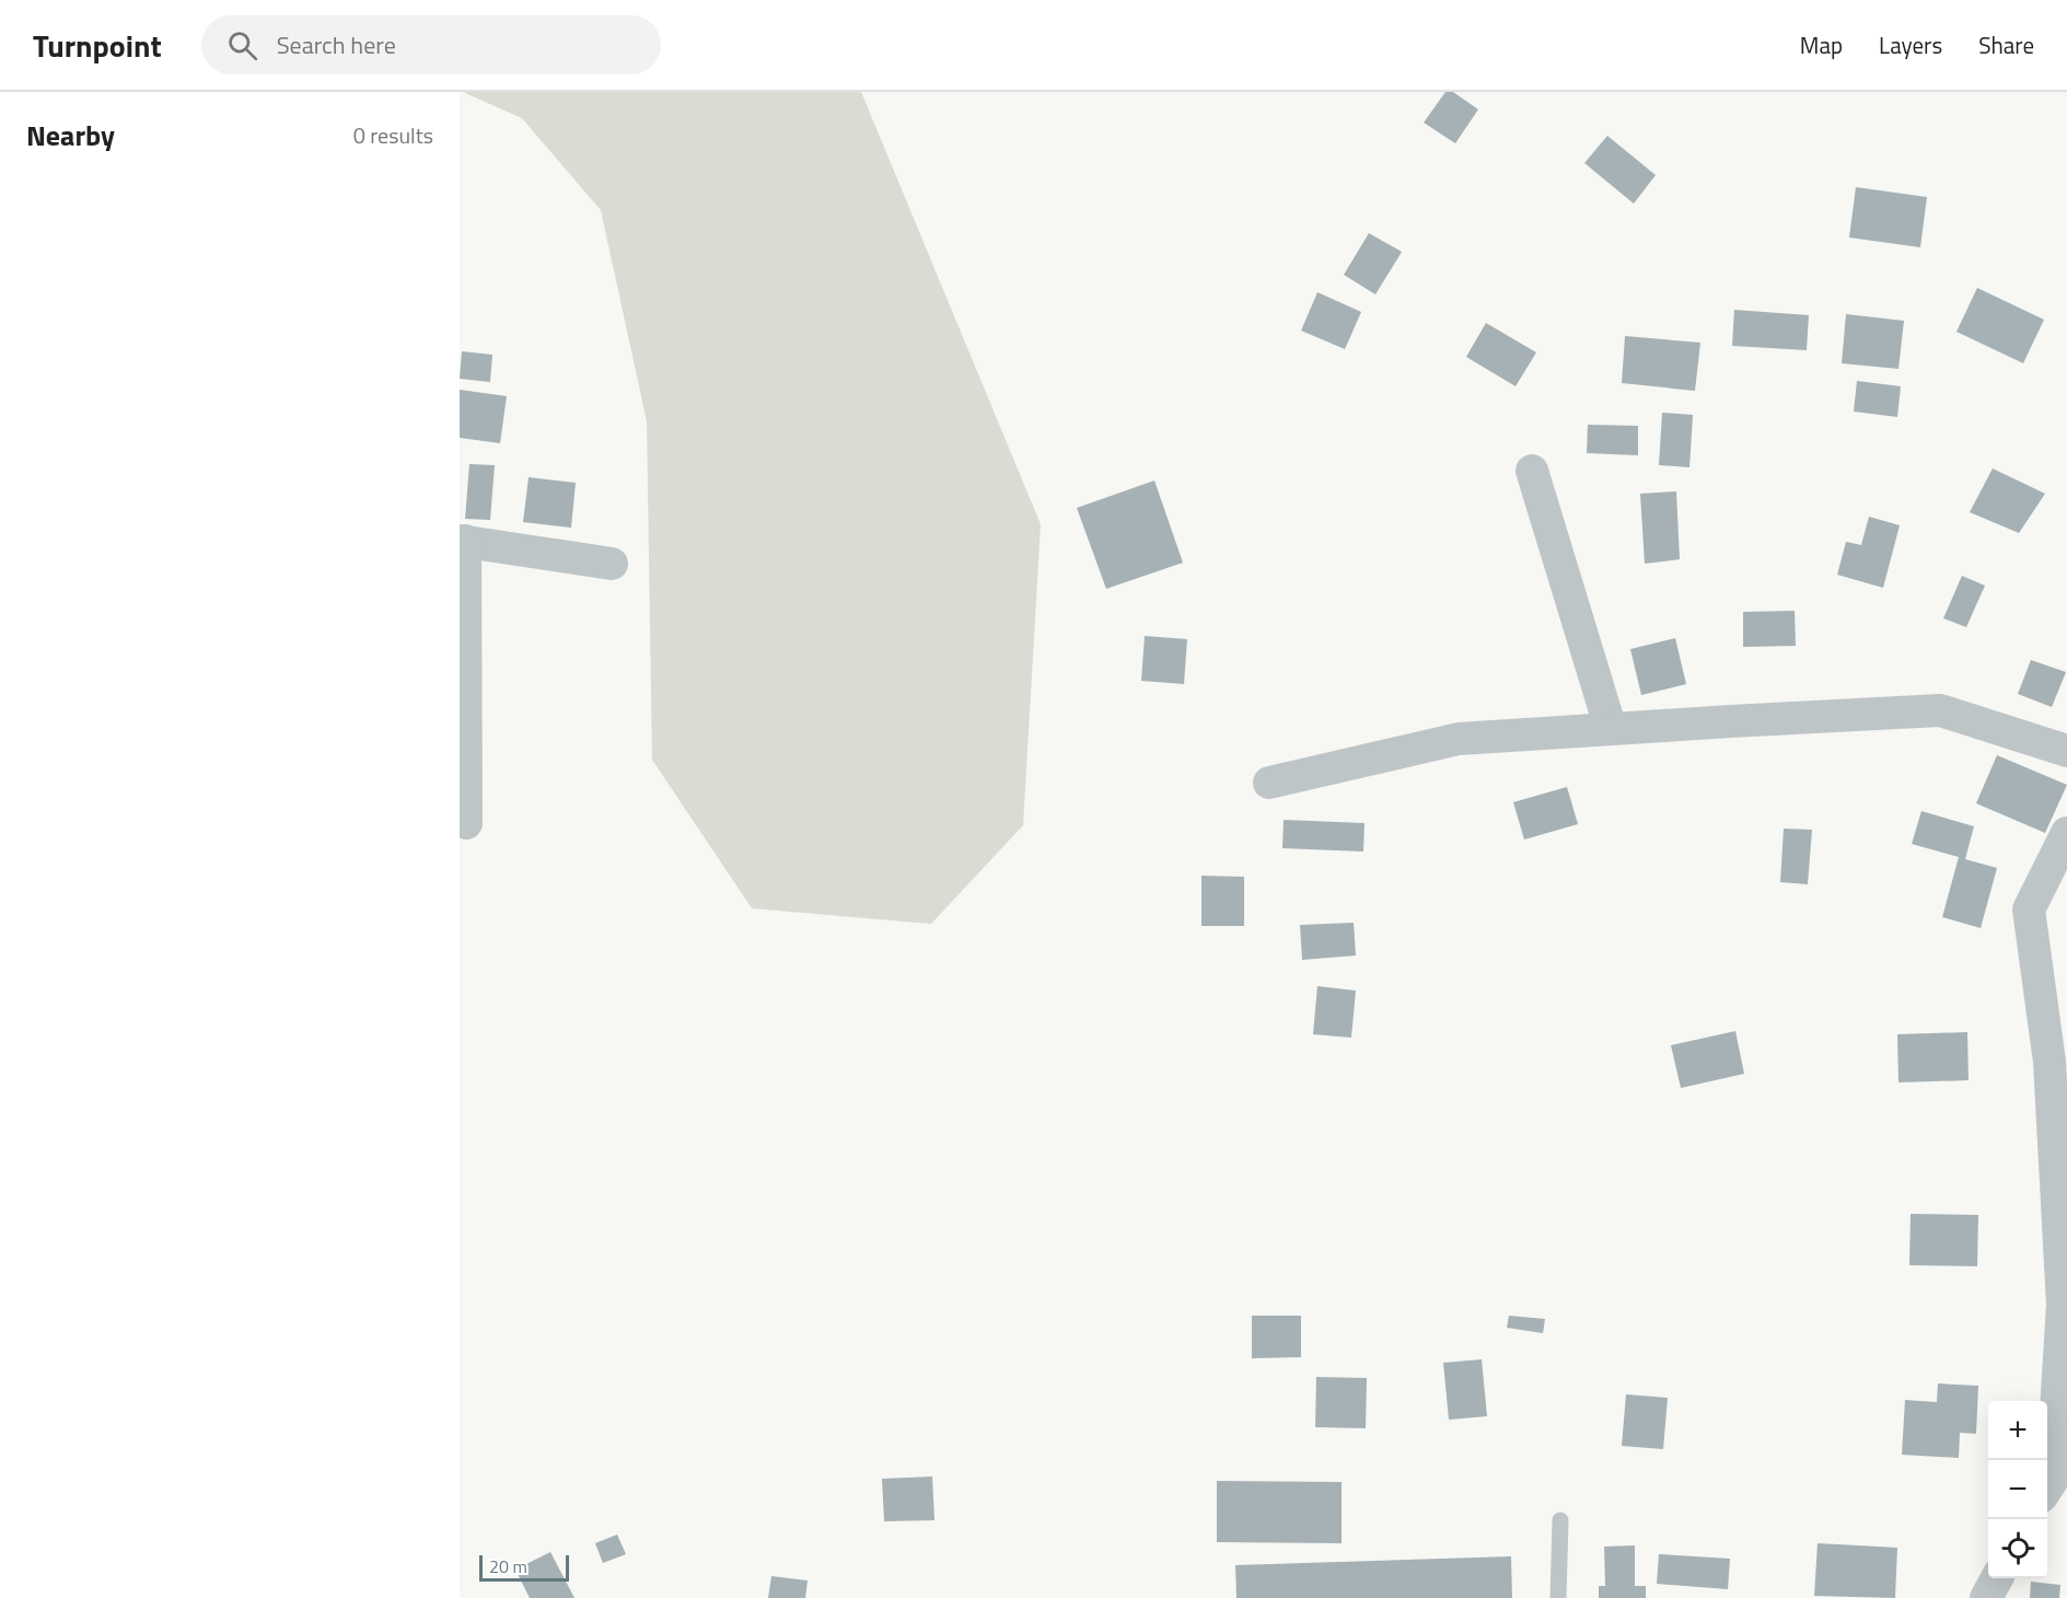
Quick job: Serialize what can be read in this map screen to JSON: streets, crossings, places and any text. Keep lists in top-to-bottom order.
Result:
{
  "scale_bar": "20 m",
  "page": {
    "header": "Turnpoint",
    "search": "Search here",
    "nav": ["Map", "Layers", "Share"],
    "heading": ["Nearby", "0 results"],
    "map_buttons": ["+", "−"],
    "scale": "20 m"
  }
}
